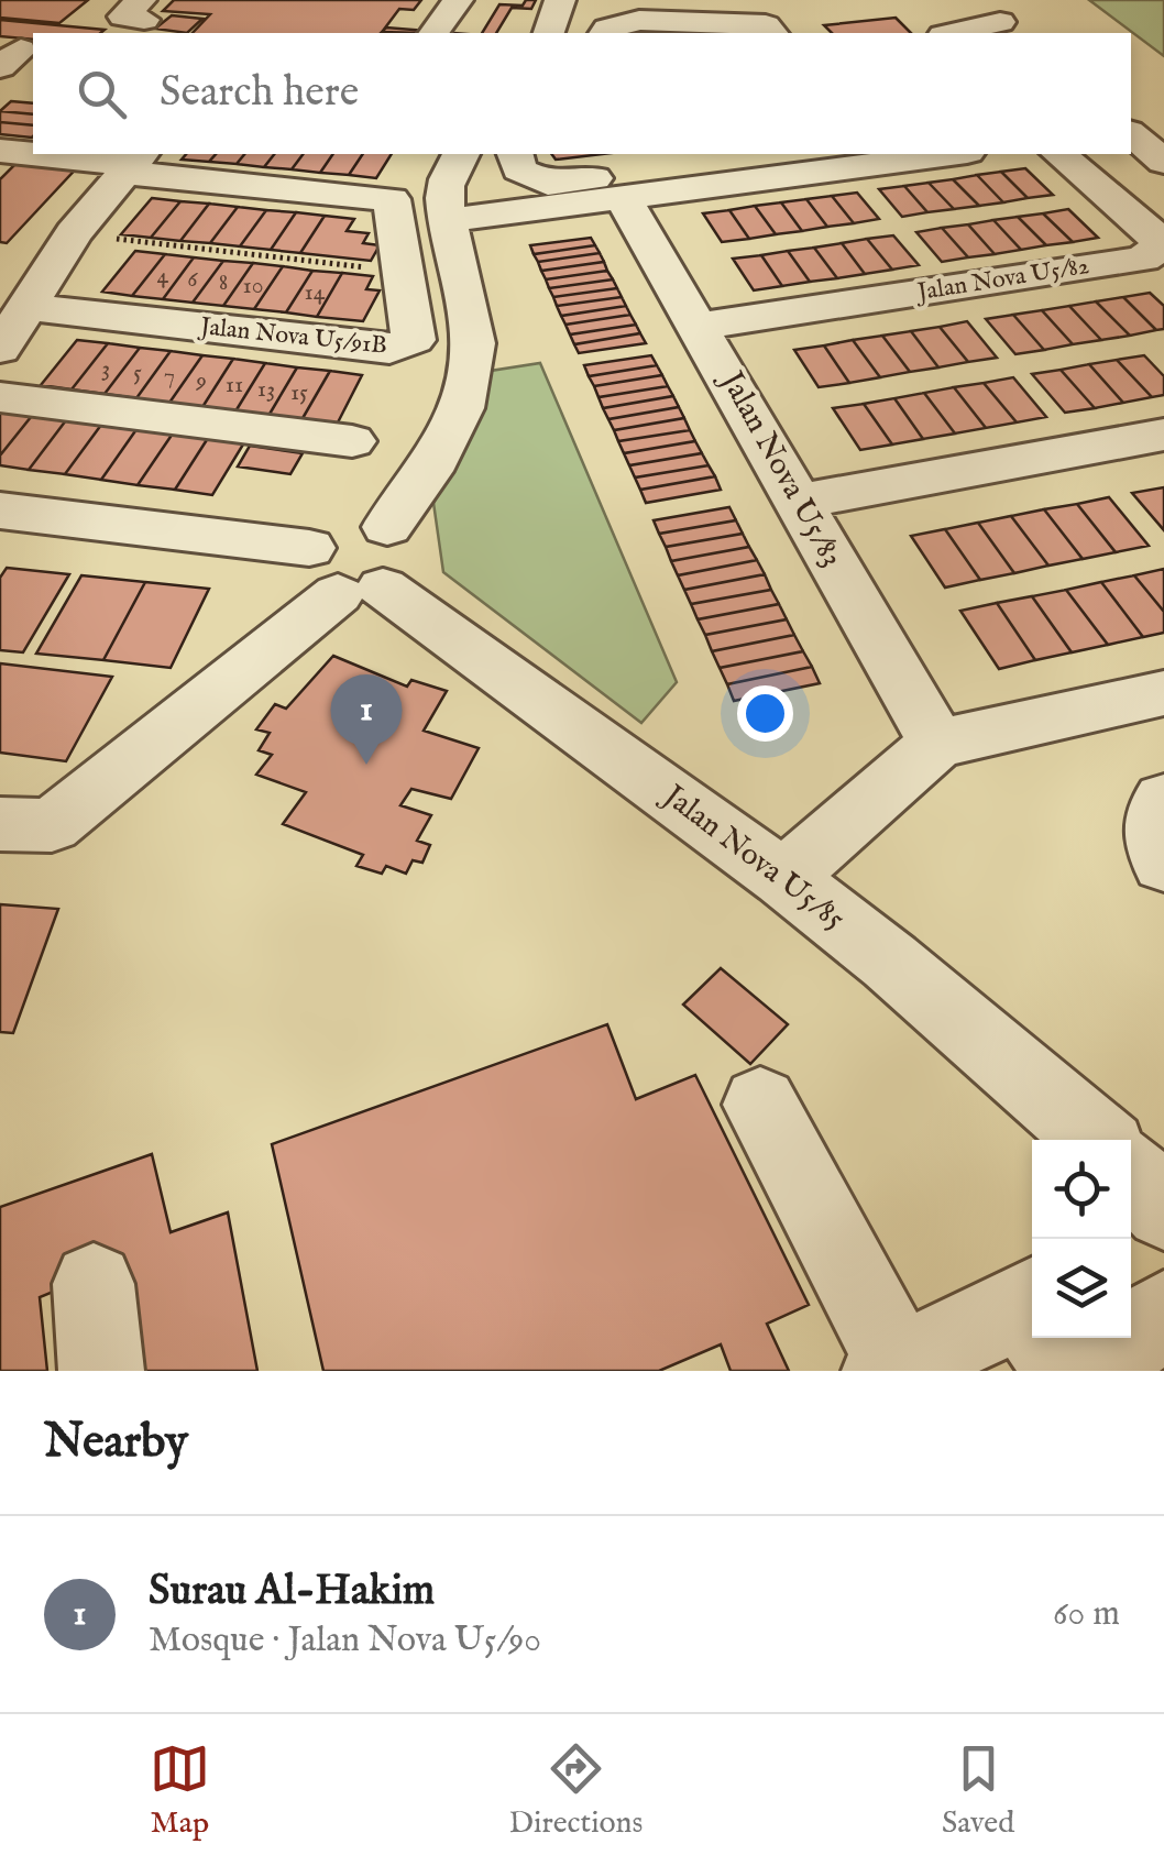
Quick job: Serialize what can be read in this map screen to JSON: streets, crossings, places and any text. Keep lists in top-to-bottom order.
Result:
{
  "streets": {
    "street": [
      "Jalan Nova U5/82",
      "Jalan Nova U5/91B",
      "Jalan Nova U5/83",
      "Jalan Nova U5/85"
    ]
  },
  "crossings": [
    ["Jalan Nova U5/82", "Jalan Nova U5/83"]
  ],
  "house_numbers": [
    "4",
    "6",
    "8",
    "10",
    "14",
    "3",
    "5",
    "7",
    "9",
    "11",
    "13",
    "15"
  ],
  "page": {
    "search": "Search here",
    "pins": "1",
    "heading": "Nearby",
    "list": [
      {
        "mark": "1",
        "name": "Surau Al-Hakim",
        "note": "Mosque · Jalan Nova U5/90",
        "value": "60 m"
      }
    ],
    "nav": ["Map", "Directions", "Saved"]
  }
}
